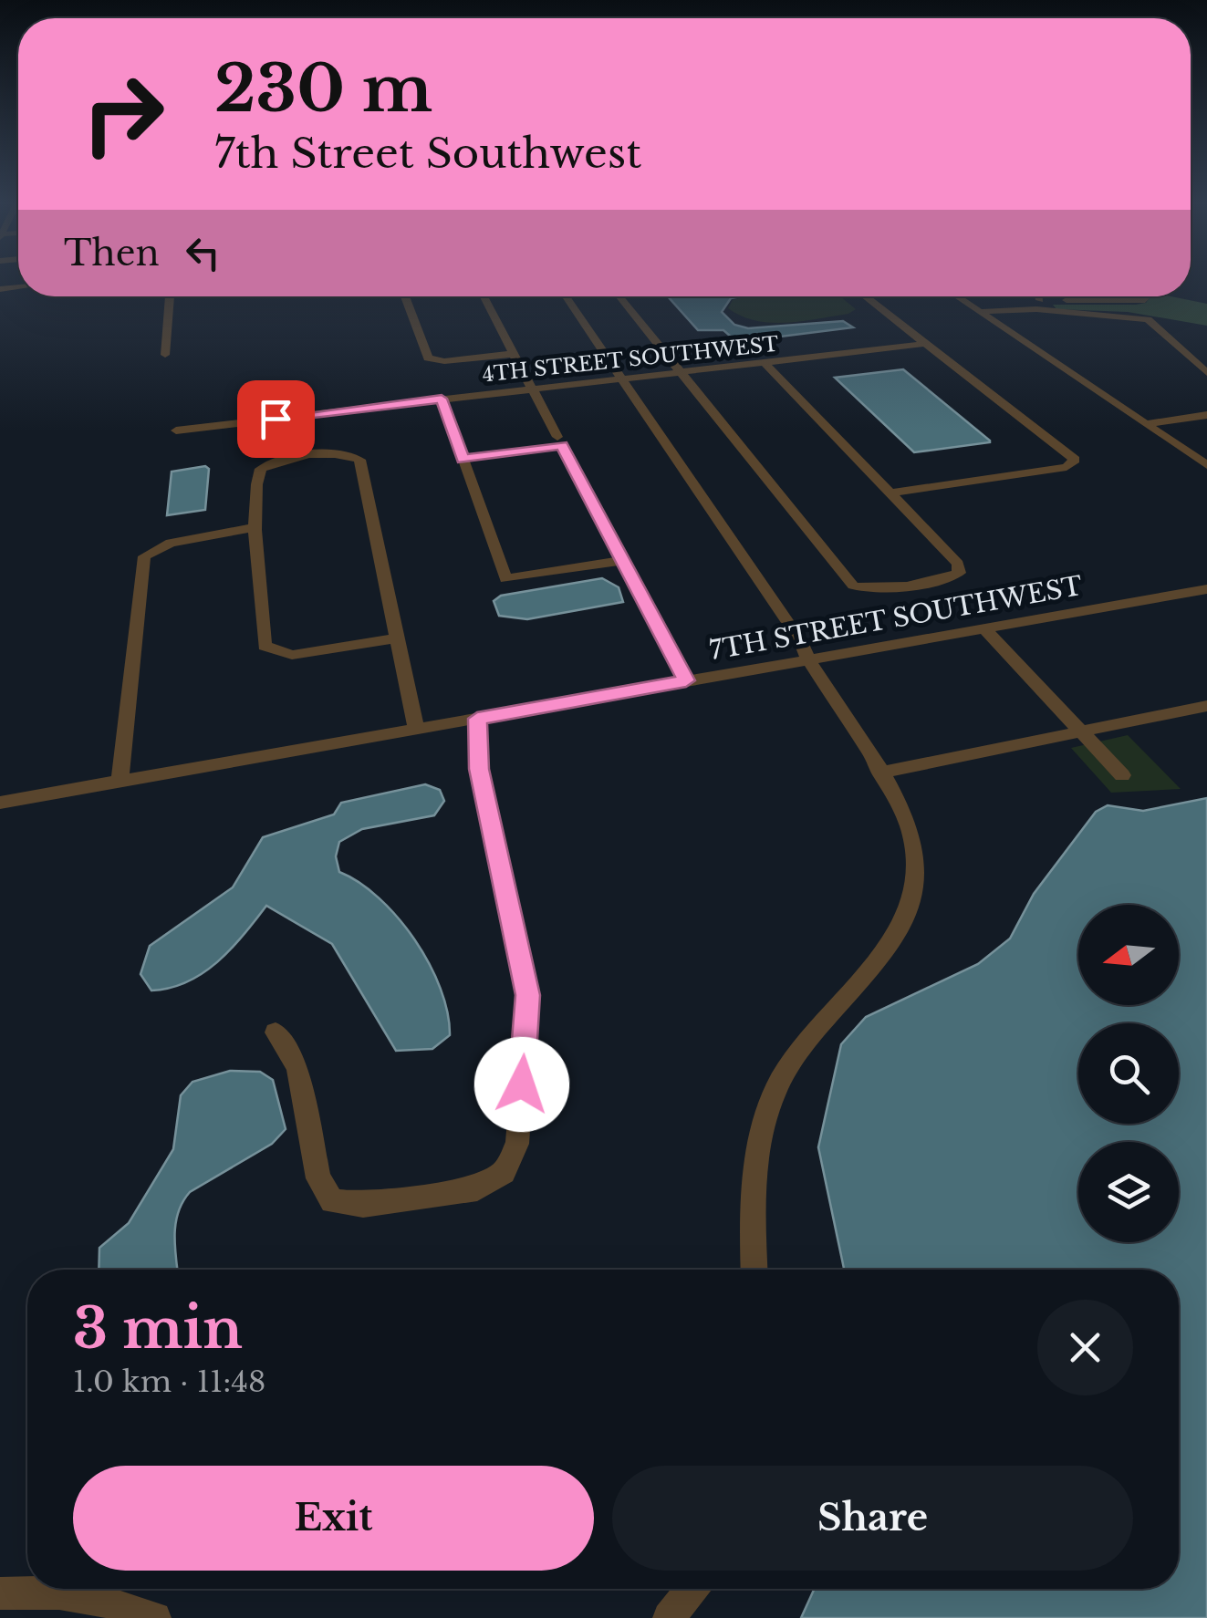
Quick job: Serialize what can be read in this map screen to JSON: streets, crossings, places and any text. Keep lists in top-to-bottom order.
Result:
{
  "streets": {
    "street": ["4TH STREET SOUTHWEST", "7TH STREET SOUTHWEST"]
  },
  "north": "left",
  "page": {
    "turn": ["230 m", "7th Street Southwest"],
    "then": "Then",
    "heading": ["3 min", "1.0 km · 11:48"],
    "buttons": ["Exit", "Share"]
  }
}
